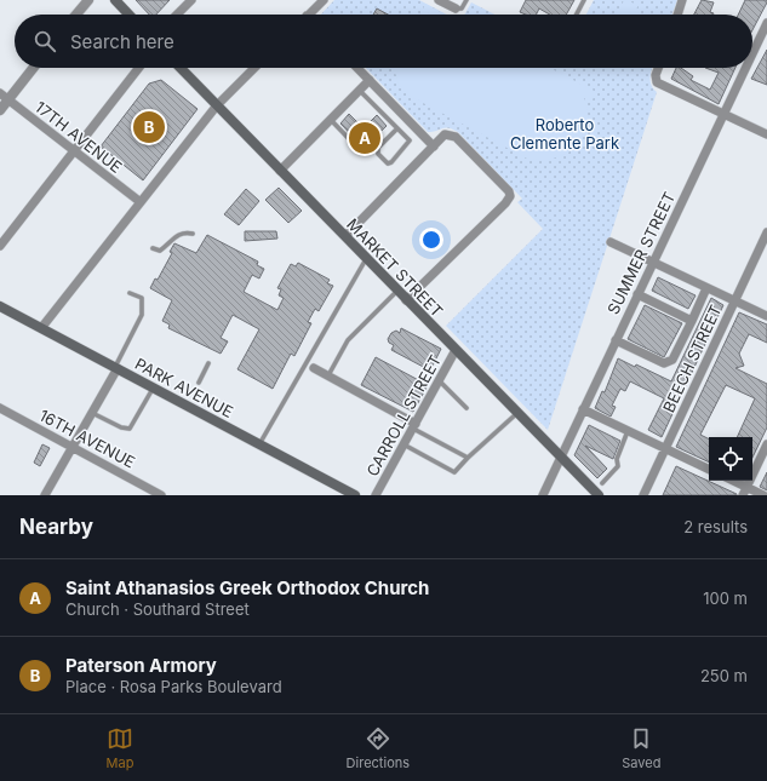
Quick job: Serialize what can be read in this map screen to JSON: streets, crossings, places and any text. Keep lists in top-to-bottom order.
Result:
{
  "streets": {
    "main road": ["MARKET STREET", "PARK AVENUE"],
    "street": [
      "17TH AVENUE",
      "SUMMER STREET",
      "BEECH STREET",
      "CARROLL STREET",
      "16TH AVENUE"
    ]
  },
  "crossings": [
    ["SUMMER STREET", "MARKET STREET"],
    ["MARKET STREET", "CARROLL STREET"]
  ],
  "parks": ["Roberto Clemente Park"],
  "page": {
    "search": "Search here",
    "pins": ["B", "A"],
    "heading": ["Nearby", "2 results"],
    "list": [
      {
        "mark": "A",
        "name": "Saint Athanasios Greek Orthodox Church",
        "note": "Church · Southard Street",
        "value": "100 m"
      },
      {
        "mark": "B",
        "name": "Paterson Armory",
        "note": "Place · Rosa Parks Boulevard",
        "value": "250 m"
      }
    ],
    "nav": ["Map", "Directions", "Saved"]
  }
}
